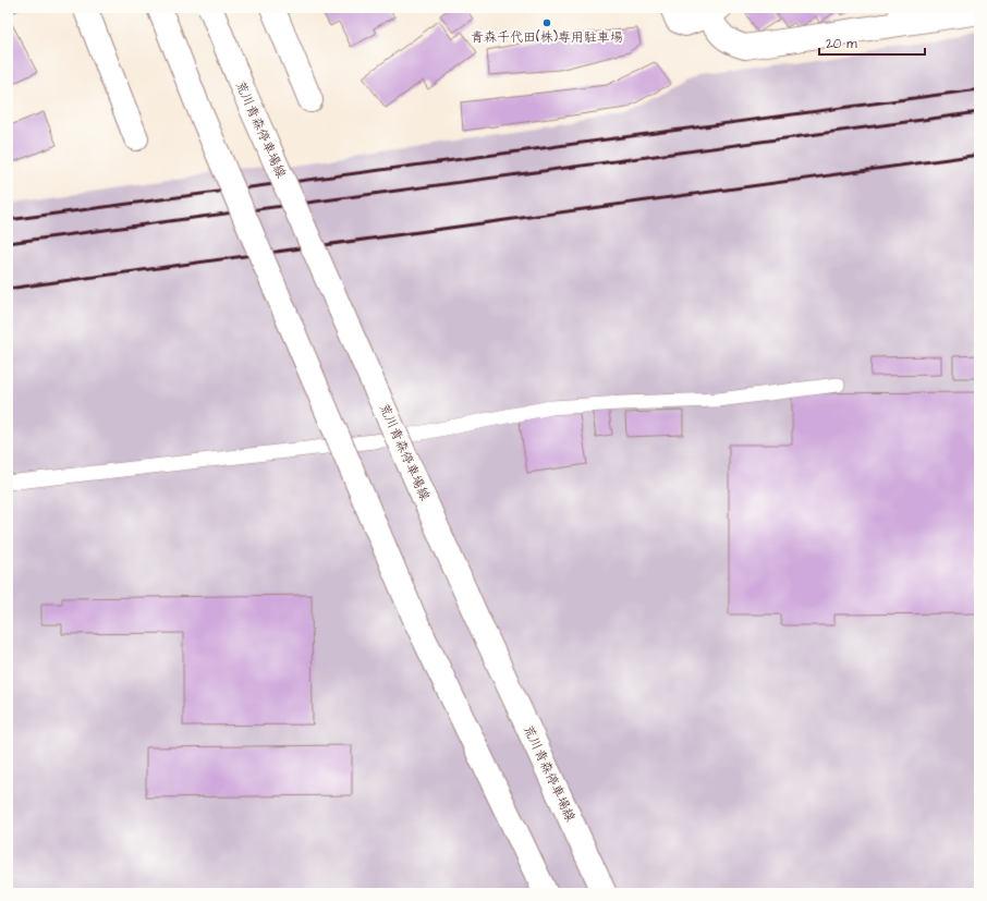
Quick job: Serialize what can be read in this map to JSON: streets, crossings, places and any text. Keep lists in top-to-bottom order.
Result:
{
  "streets": {
    "main road": ["荒川青森停車場線"]
  },
  "places": ["青森千代田(株)専用駐車場"],
  "scale_bar": "20 m"
}
